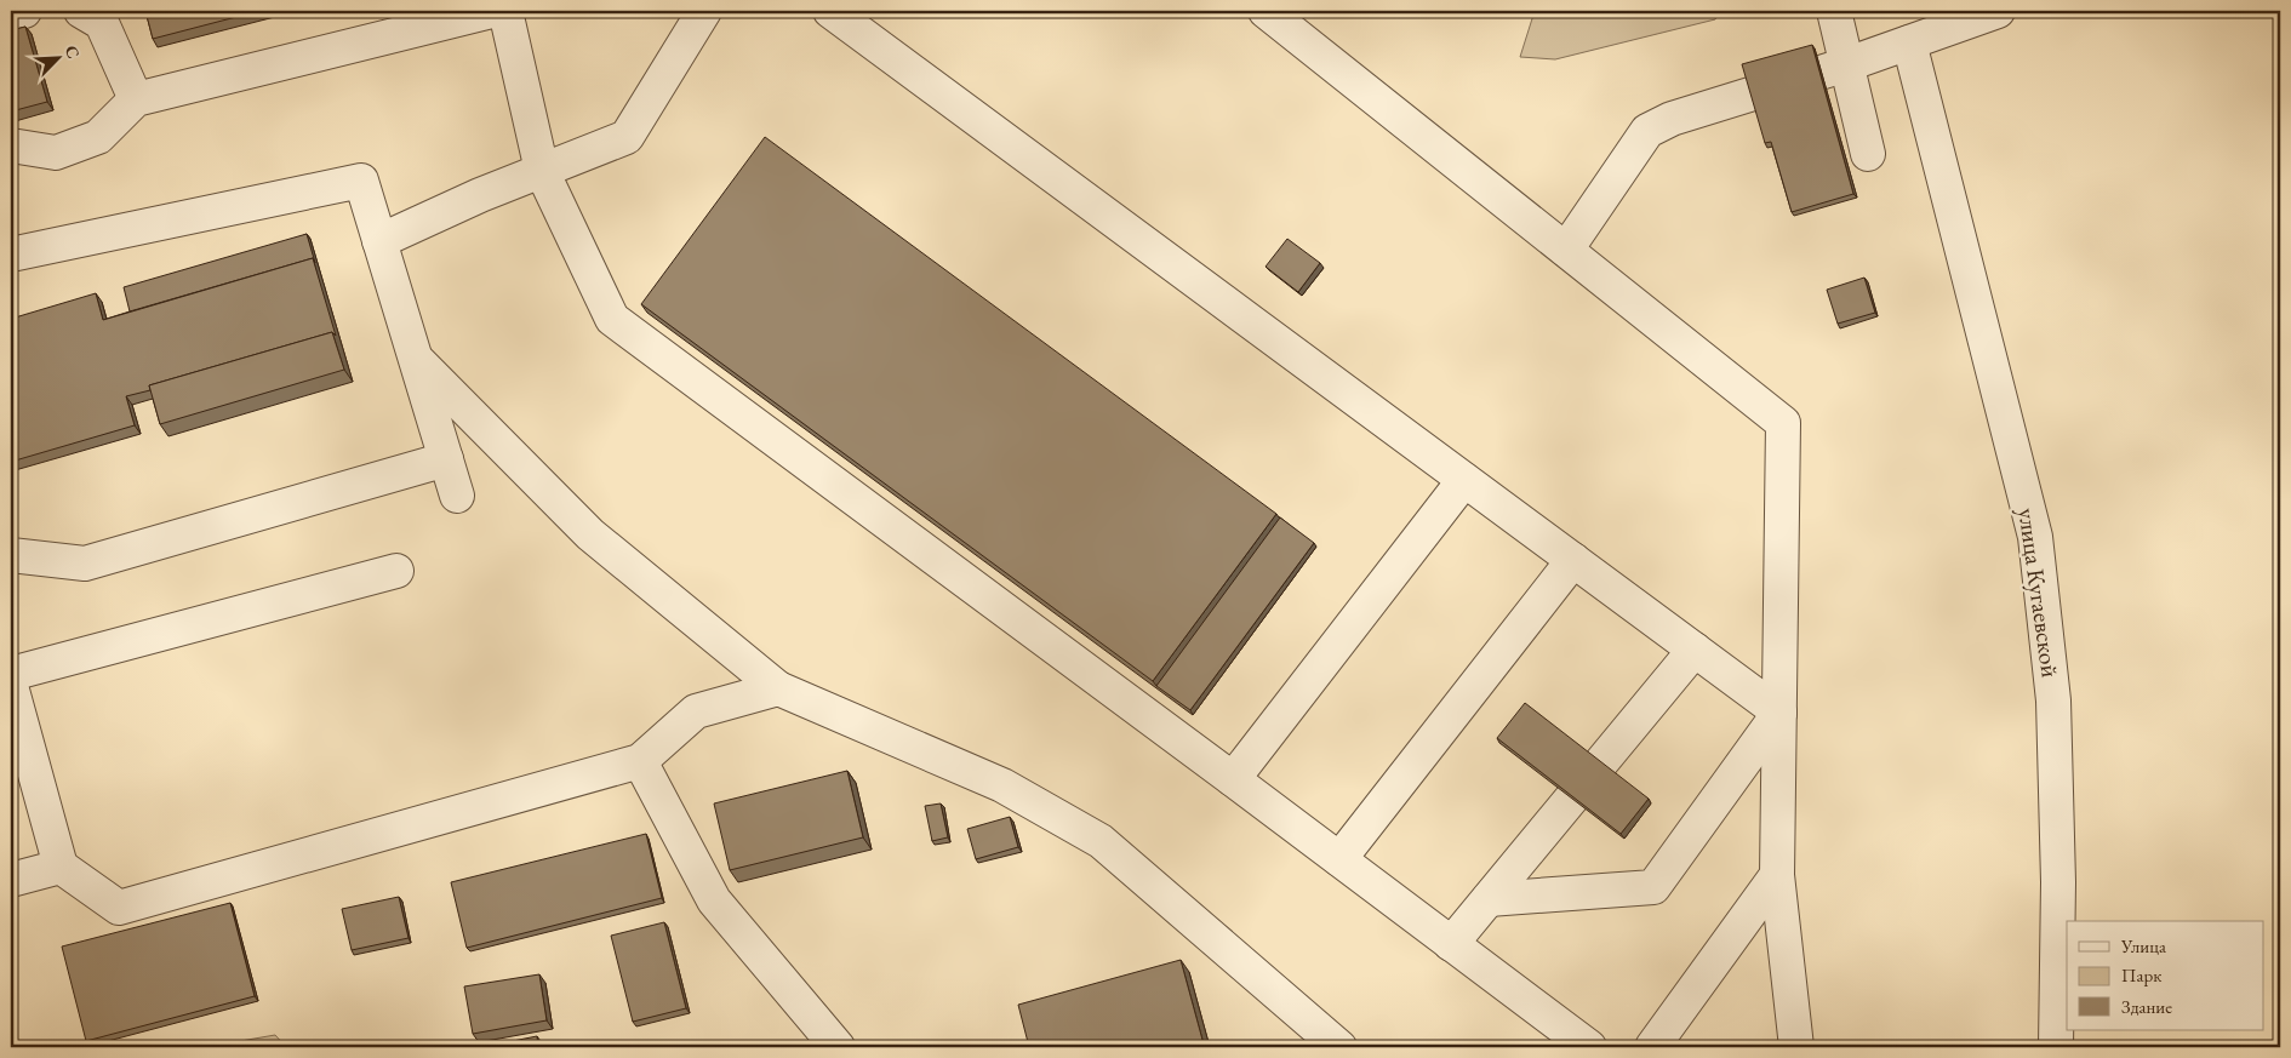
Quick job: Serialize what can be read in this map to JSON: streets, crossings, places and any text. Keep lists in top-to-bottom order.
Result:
{
  "streets": {
    "street": ["улица Кугаевской"]
  },
  "legend": ["Улица", "Парк", "Здание"],
  "north": "top right"
}
